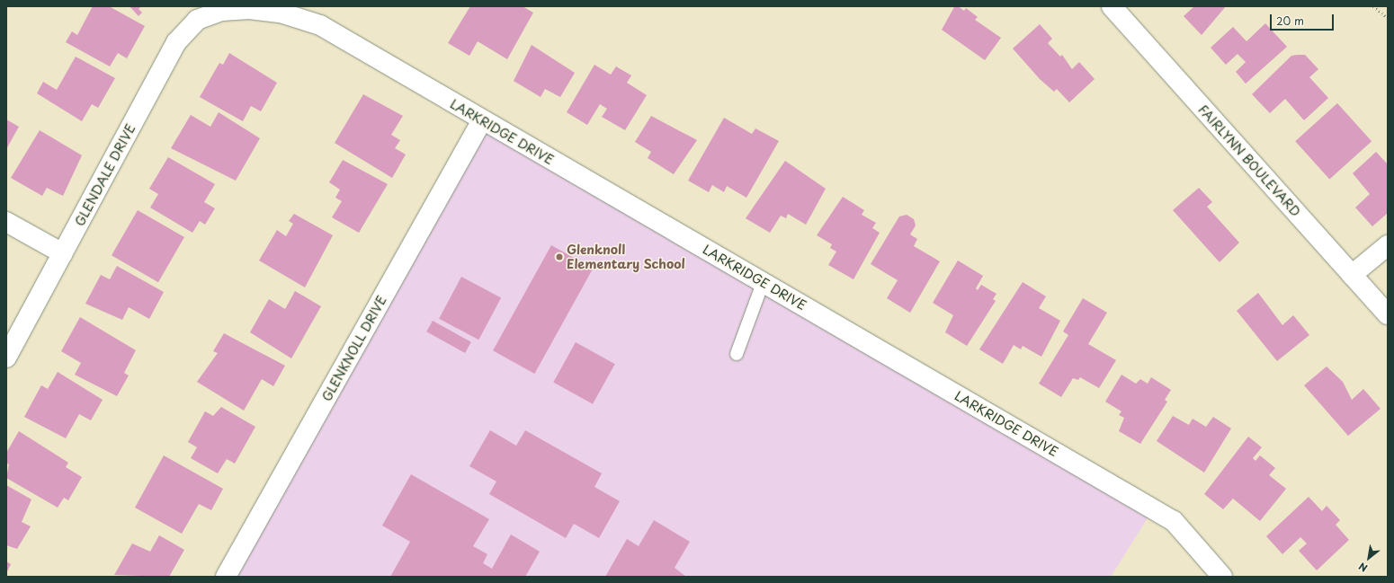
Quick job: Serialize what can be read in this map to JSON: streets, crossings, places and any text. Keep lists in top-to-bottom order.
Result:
{
  "streets": {
    "street": [
      "LARKRIDGE DRIVE",
      "FAIRLYNN BOULEVARD",
      "GLENDALE DRIVE",
      "GLENKNOLL DRIVE"
    ]
  },
  "crossings": [
    ["LARKRIDGE DRIVE", "GLENDALE DRIVE"],
    ["LARKRIDGE DRIVE", "GLENKNOLL DRIVE"]
  ],
  "places": ["Glenknoll Elementary School"],
  "scale_bar": "20 m",
  "north": "bottom left"
}
